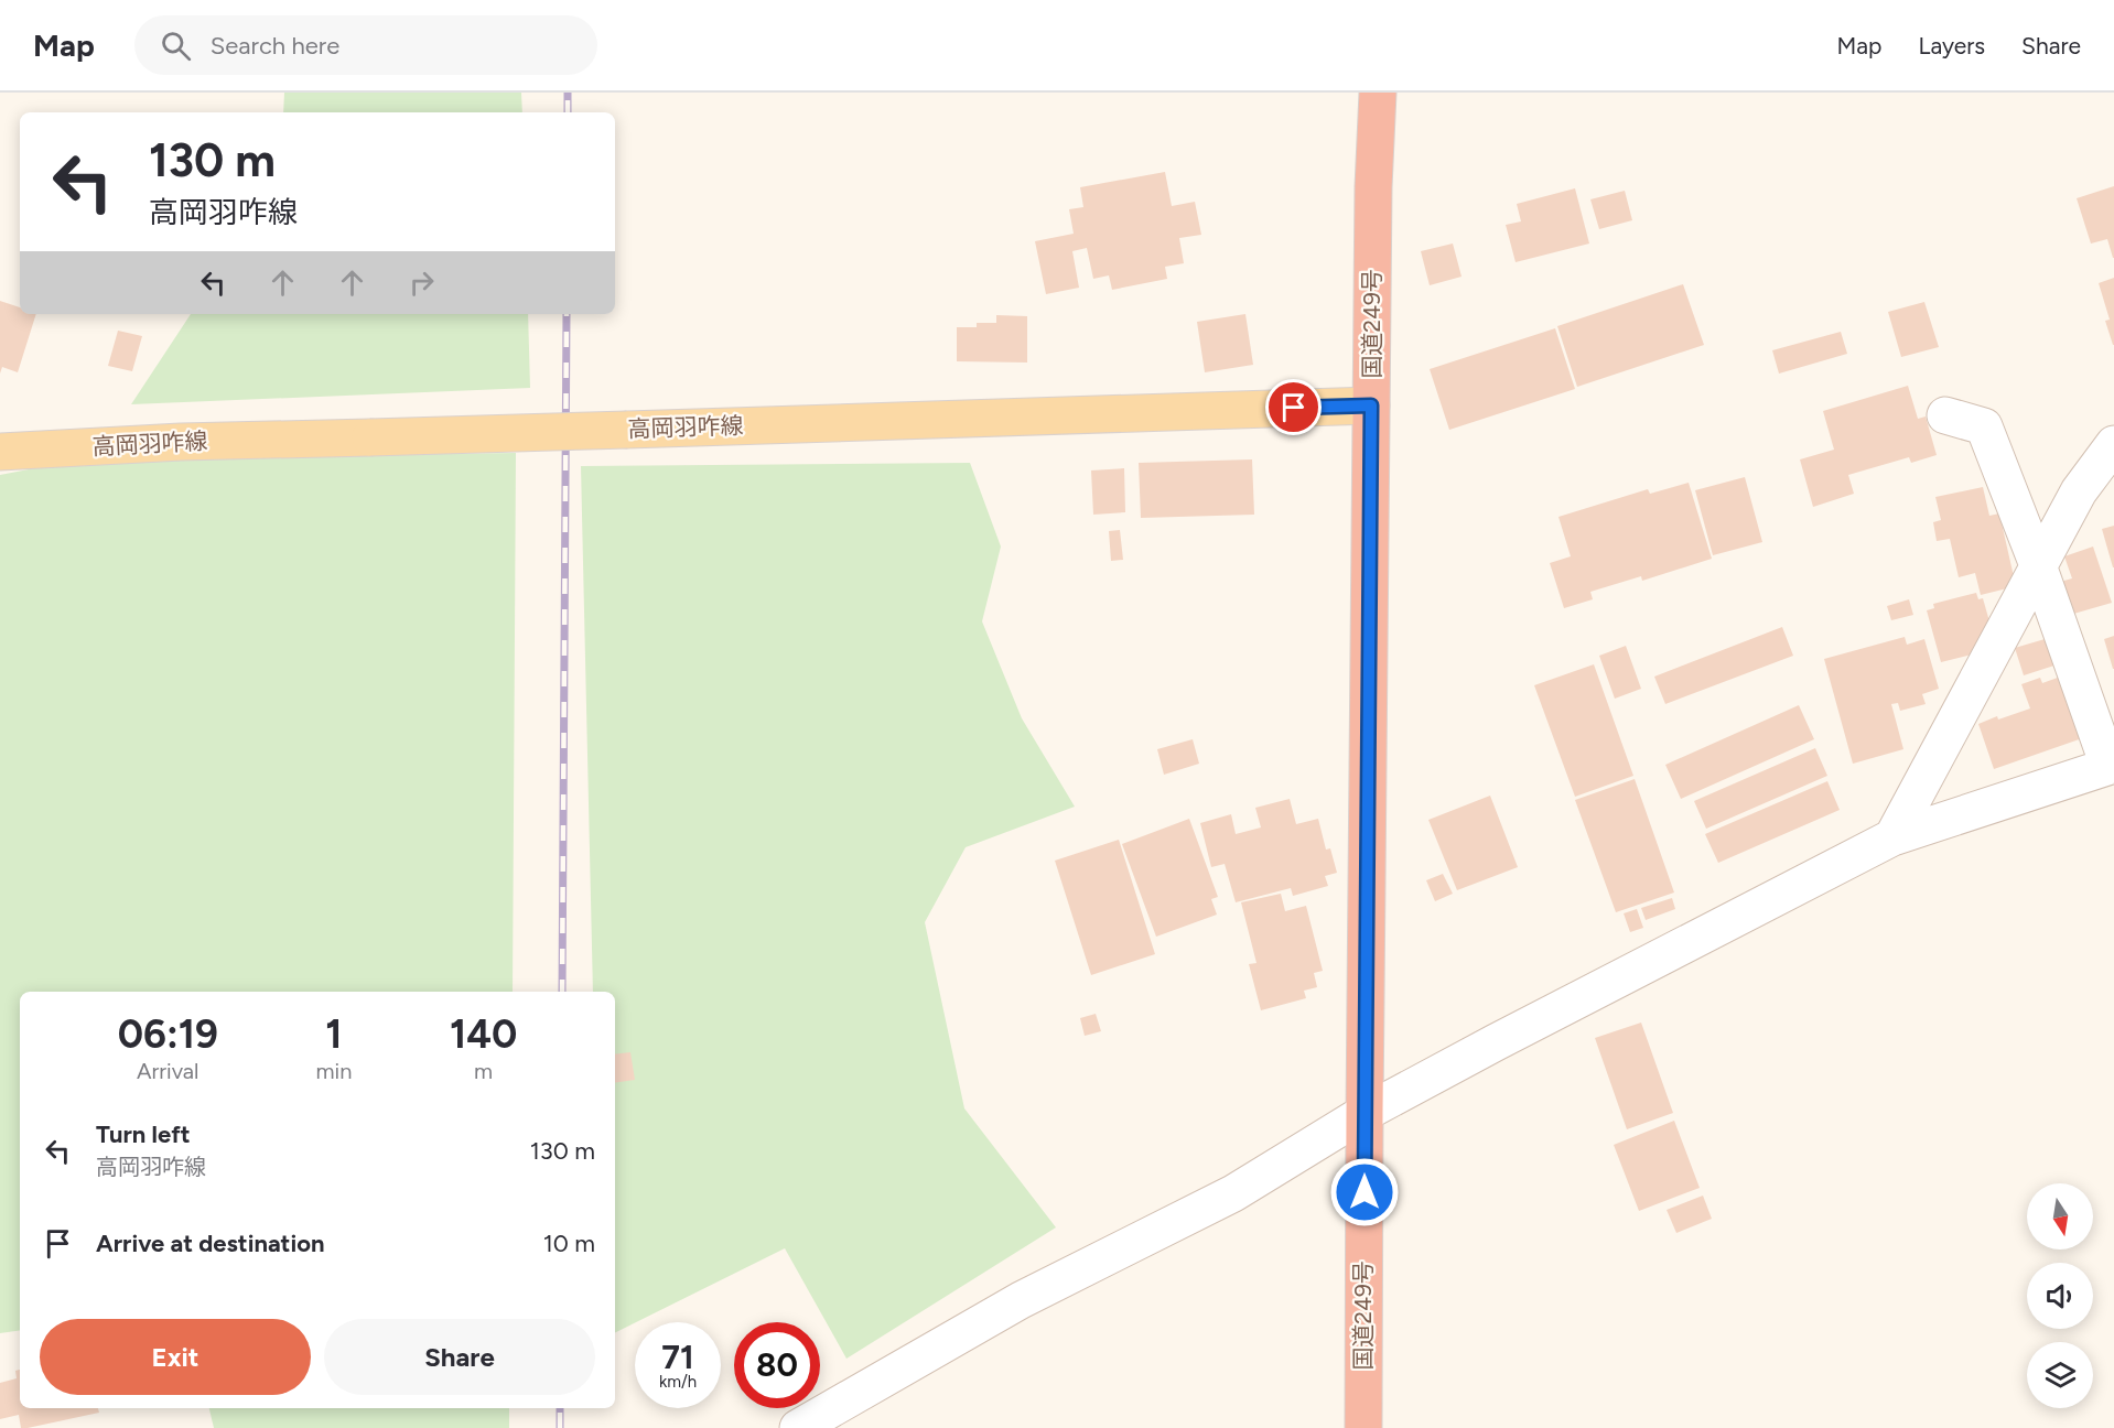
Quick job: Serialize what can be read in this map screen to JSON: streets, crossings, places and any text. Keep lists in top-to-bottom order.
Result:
{
  "streets": {
    "highway": ["国道249号"],
    "main road": ["高岡羽咋線"]
  },
  "crossings": [
    ["国道249号", "高岡羽咋線"]
  ],
  "north": "bottom",
  "page": {
    "header": "Map",
    "search": "Search here",
    "nav": ["Map", "Layers", "Share"],
    "turn": ["130 m", "高岡羽咋線"],
    "eta": [
      "06:19",
      "Arrival",
      "1",
      "min",
      "140",
      "m"
    ],
    "list": [
      {
        "name": "Turn left",
        "note": "高岡羽咋線",
        "value": "130 m"
      },
      {
        "name": "Arrive at destination",
        "value": "10 m"
      }
    ],
    "buttons": ["Exit", "Share"],
    "speed": "71 km/h",
    "limit": "80"
  }
}
